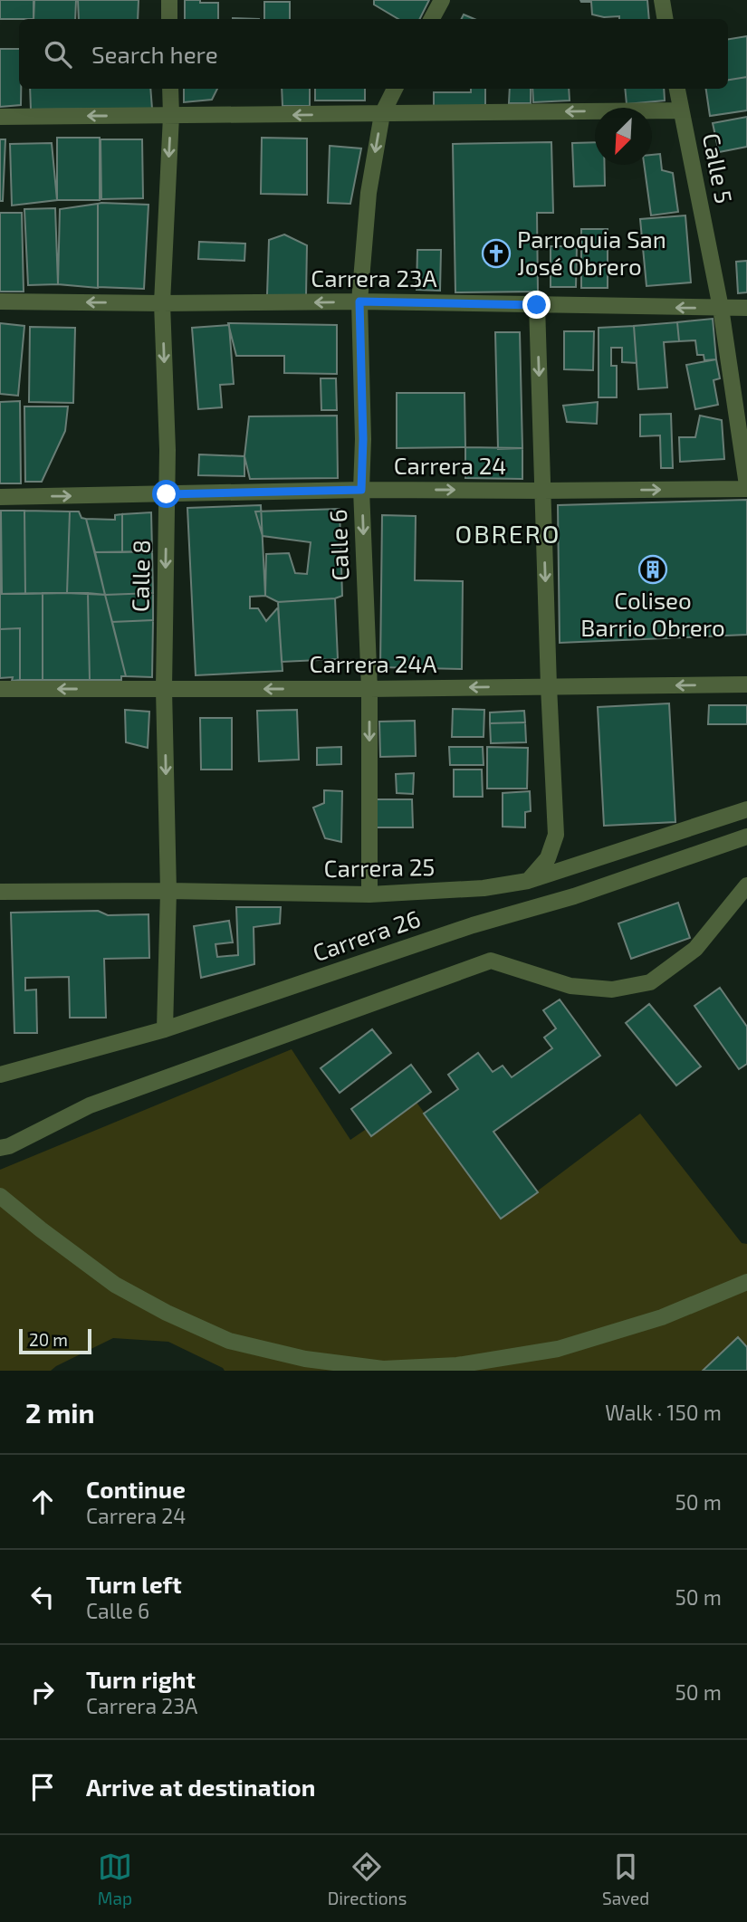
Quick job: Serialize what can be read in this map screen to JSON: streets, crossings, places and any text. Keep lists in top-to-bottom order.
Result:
{
  "streets": {
    "street": [
      "Calle 5",
      "Carrera 23A",
      "Carrera 24",
      "Calle 6",
      "Calle 8",
      "Carrera 24A",
      "Carrera 25",
      "Carrera 26"
    ]
  },
  "crossings": [
    ["Calle 5", "Carrera 23A"],
    ["Calle 5", "Carrera 24"],
    ["Carrera 23A", "Calle 6"],
    ["Carrera 23A", "Calle 8"],
    ["Carrera 24", "Calle 6"],
    ["Carrera 24", "Calle 8"],
    ["Calle 6", "Carrera 24A"],
    ["Calle 6", "Carrera 25"],
    ["Calle 8", "Carrera 24A"],
    ["Calle 8", "Carrera 25"],
    ["Calle 8", "Carrera 26"]
  ],
  "one_way": [
    "Carrera 23A",
    "Carrera 24",
    "Calle 6",
    "Calle 8",
    "Carrera 24A"
  ],
  "districts": ["OBRERO"],
  "places": {
    "church": ["Parroquia San José Obrero"],
    "building": ["Coliseo Barrio Obrero"]
  },
  "scale_bar": "20 m",
  "north": "bottom left",
  "page": {
    "search": "Search here",
    "scale": "20 m",
    "heading": ["2 min", "Walk · 150 m"],
    "list": [
      ["Continue", "Carrera 24", "50 m"],
      ["Turn left", "Calle 6", "50 m"],
      ["Turn right", "Carrera 23A", "50 m"],
      "Arrive at destination"
    ],
    "nav": ["Map", "Directions", "Saved"]
  }
}
